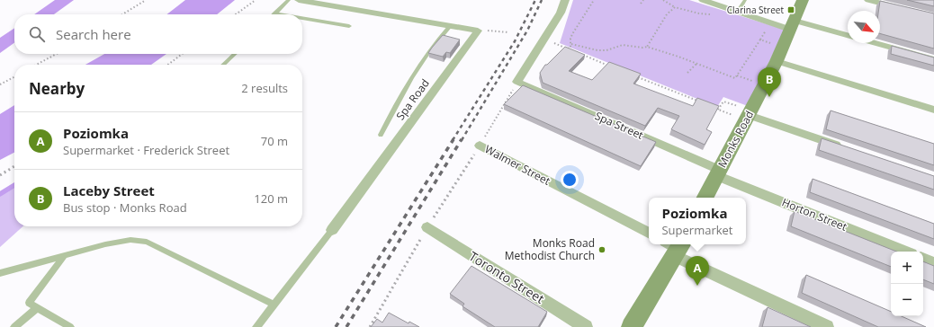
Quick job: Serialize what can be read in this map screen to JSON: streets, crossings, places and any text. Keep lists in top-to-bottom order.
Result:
{
  "streets": {
    "main road": ["Monks Road"],
    "street": [
      "Spa Road",
      "Spa Street",
      "Walmer Street",
      "Horton Street",
      "Toronto Street"
    ]
  },
  "crossings": [
    ["Spa Street", "Monks Road"],
    ["Spa Street", "Horton Street"],
    ["Monks Road", "Horton Street"]
  ],
  "places": {
    "transit": ["Clarina Street"],
    "other": ["Monks Road Methodist Church"]
  },
  "north": "bottom right",
  "page": {
    "search": "Search here",
    "heading": ["Nearby", "2 results"],
    "pins": ["B", "A"],
    "list": [
      {
        "mark": "A",
        "name": "Poziomka",
        "note": "Supermarket · Frederick Street",
        "value": "70 m"
      },
      {
        "mark": "B",
        "name": "Laceby Street",
        "note": "Bus stop · Monks Road",
        "value": "120 m"
      }
    ],
    "popup": ["Poziomka", "Supermarket"],
    "map_buttons": ["+", "−"]
  }
}
